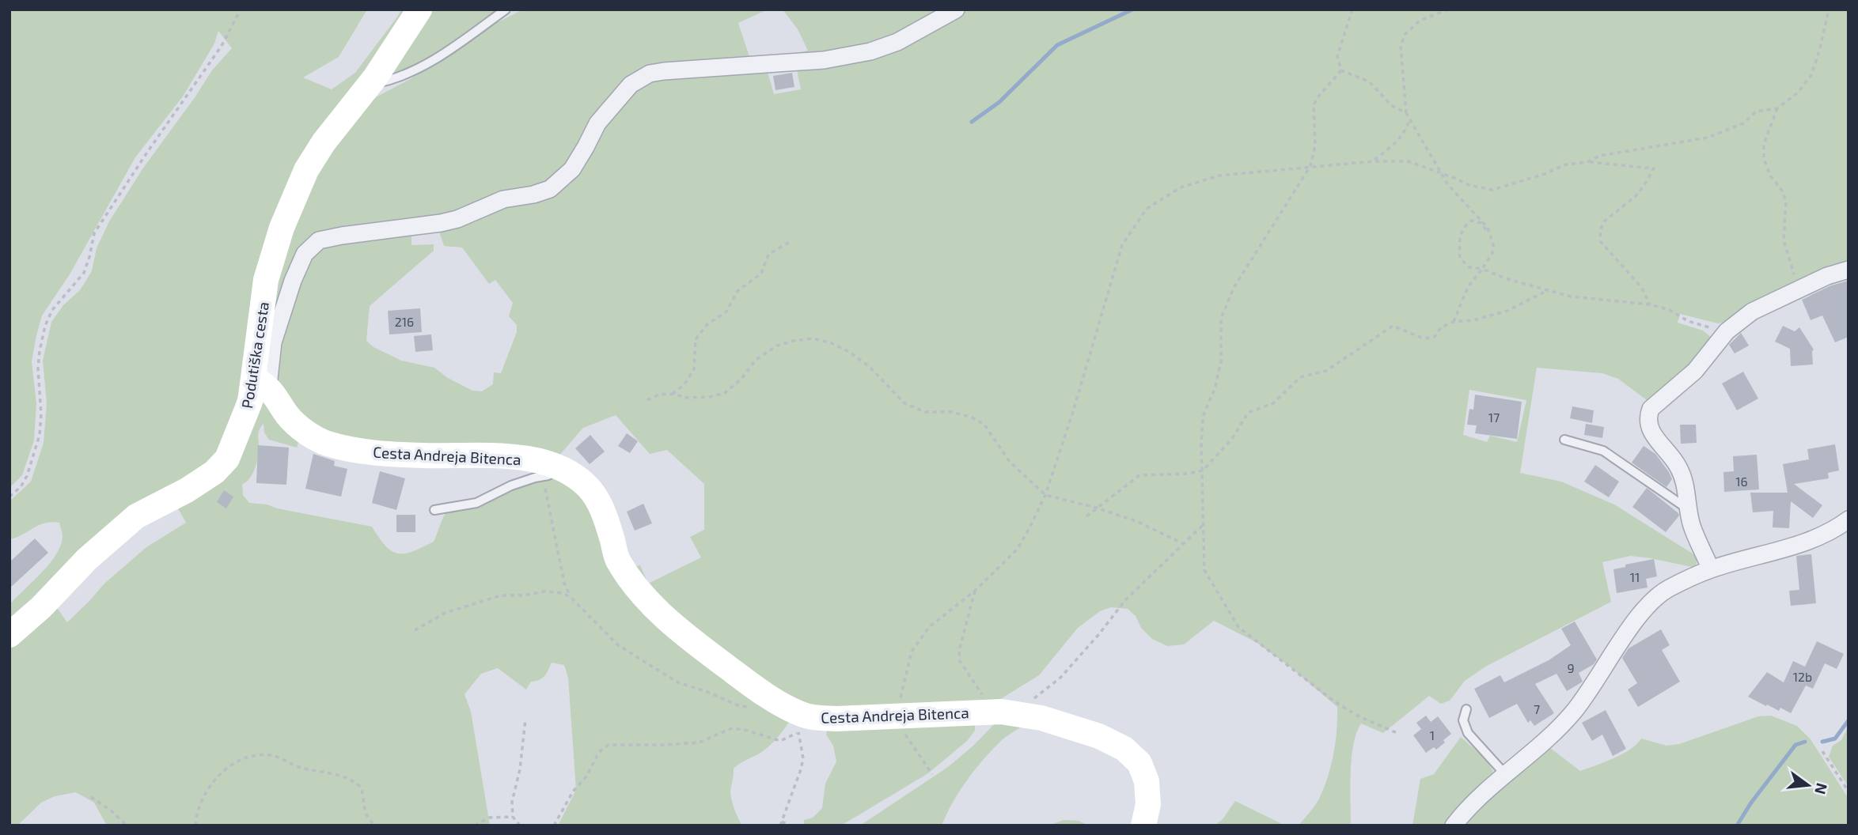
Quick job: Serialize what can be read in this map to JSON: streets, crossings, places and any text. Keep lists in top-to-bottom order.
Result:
{
  "streets": {
    "street": ["Podutiška cesta", "Cesta Andreja Bitenca"]
  },
  "crossings": [
    ["Podutiška cesta", "Cesta Andreja Bitenca"]
  ],
  "house_numbers": [
    "216",
    "17",
    "16",
    "11",
    "9",
    "12b",
    "7",
    "1"
  ],
  "north": "right"
}
